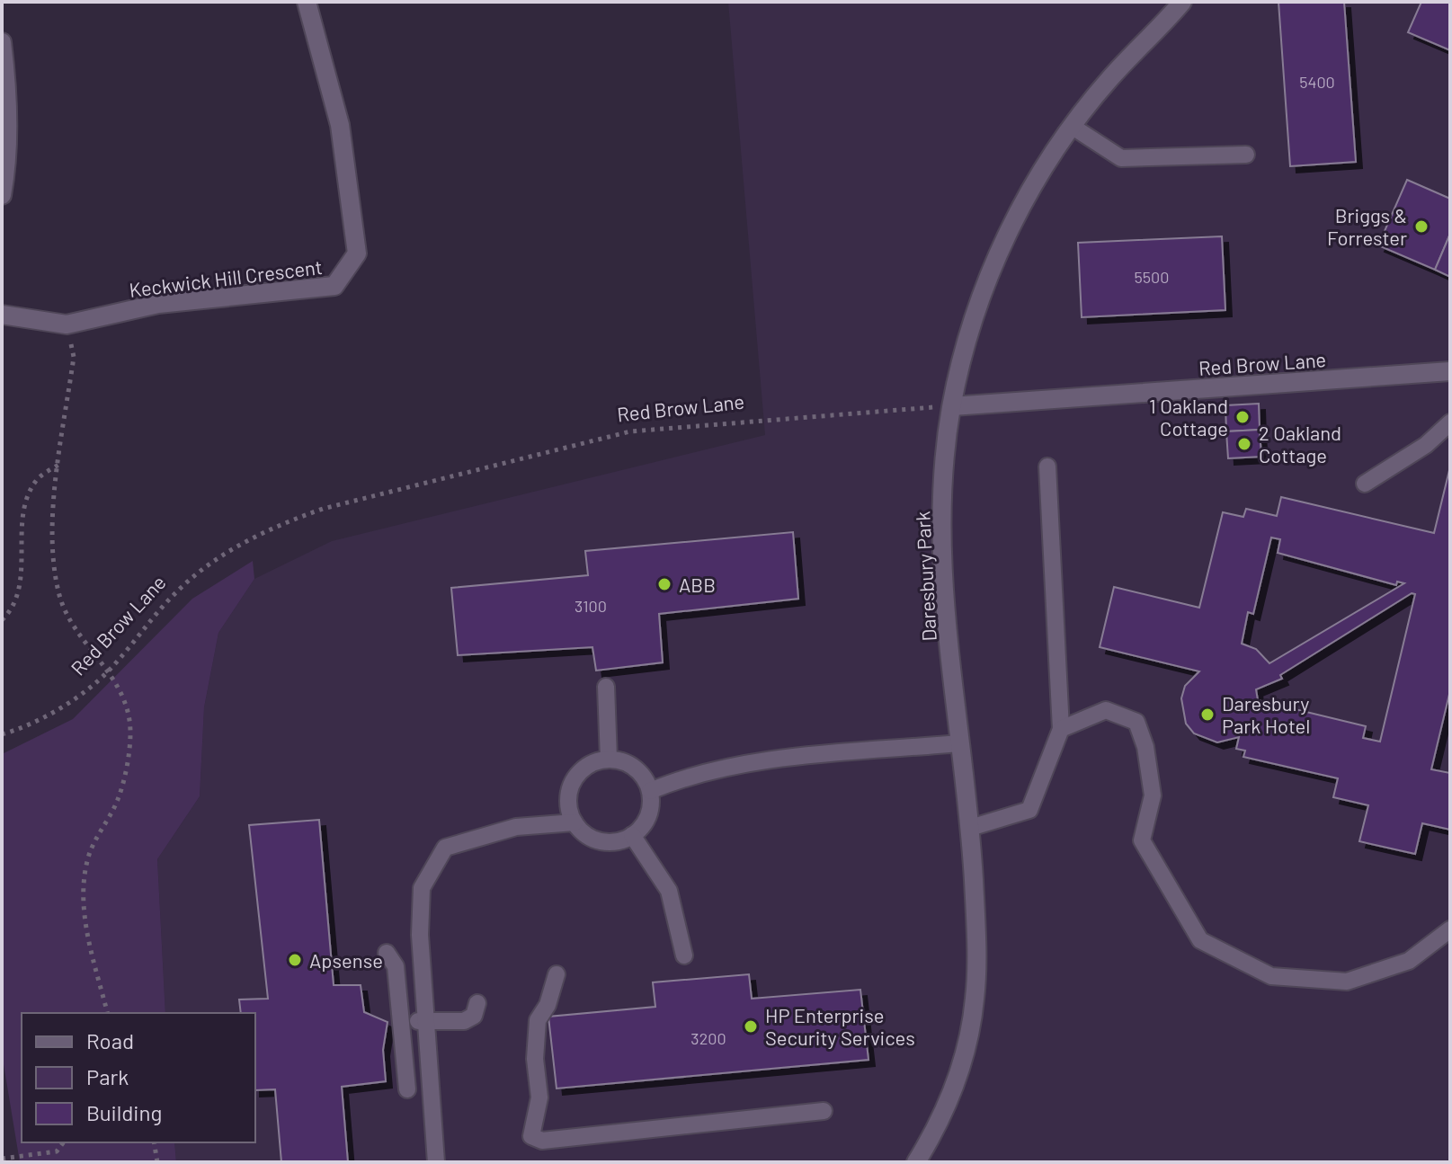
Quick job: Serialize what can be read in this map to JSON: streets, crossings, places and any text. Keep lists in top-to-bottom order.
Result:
{
  "streets": {
    "street": ["Keckwick Hill Crescent", "Red Brow Lane", "Daresbury Park"]
  },
  "crossings": [
    ["Red Brow Lane", "Daresbury Park"]
  ],
  "places": [
    "Briggs & Forrester",
    "1 Oakland Cottage",
    "2 Oakland Cottage",
    "ABB",
    "Daresbury Park Hotel",
    "Apsense",
    "HP Enterprise Security Services"
  ],
  "house_numbers": [
    "5400",
    "5500",
    "3100",
    "3200"
  ],
  "legend": ["Road", "Park", "Building"]
}
